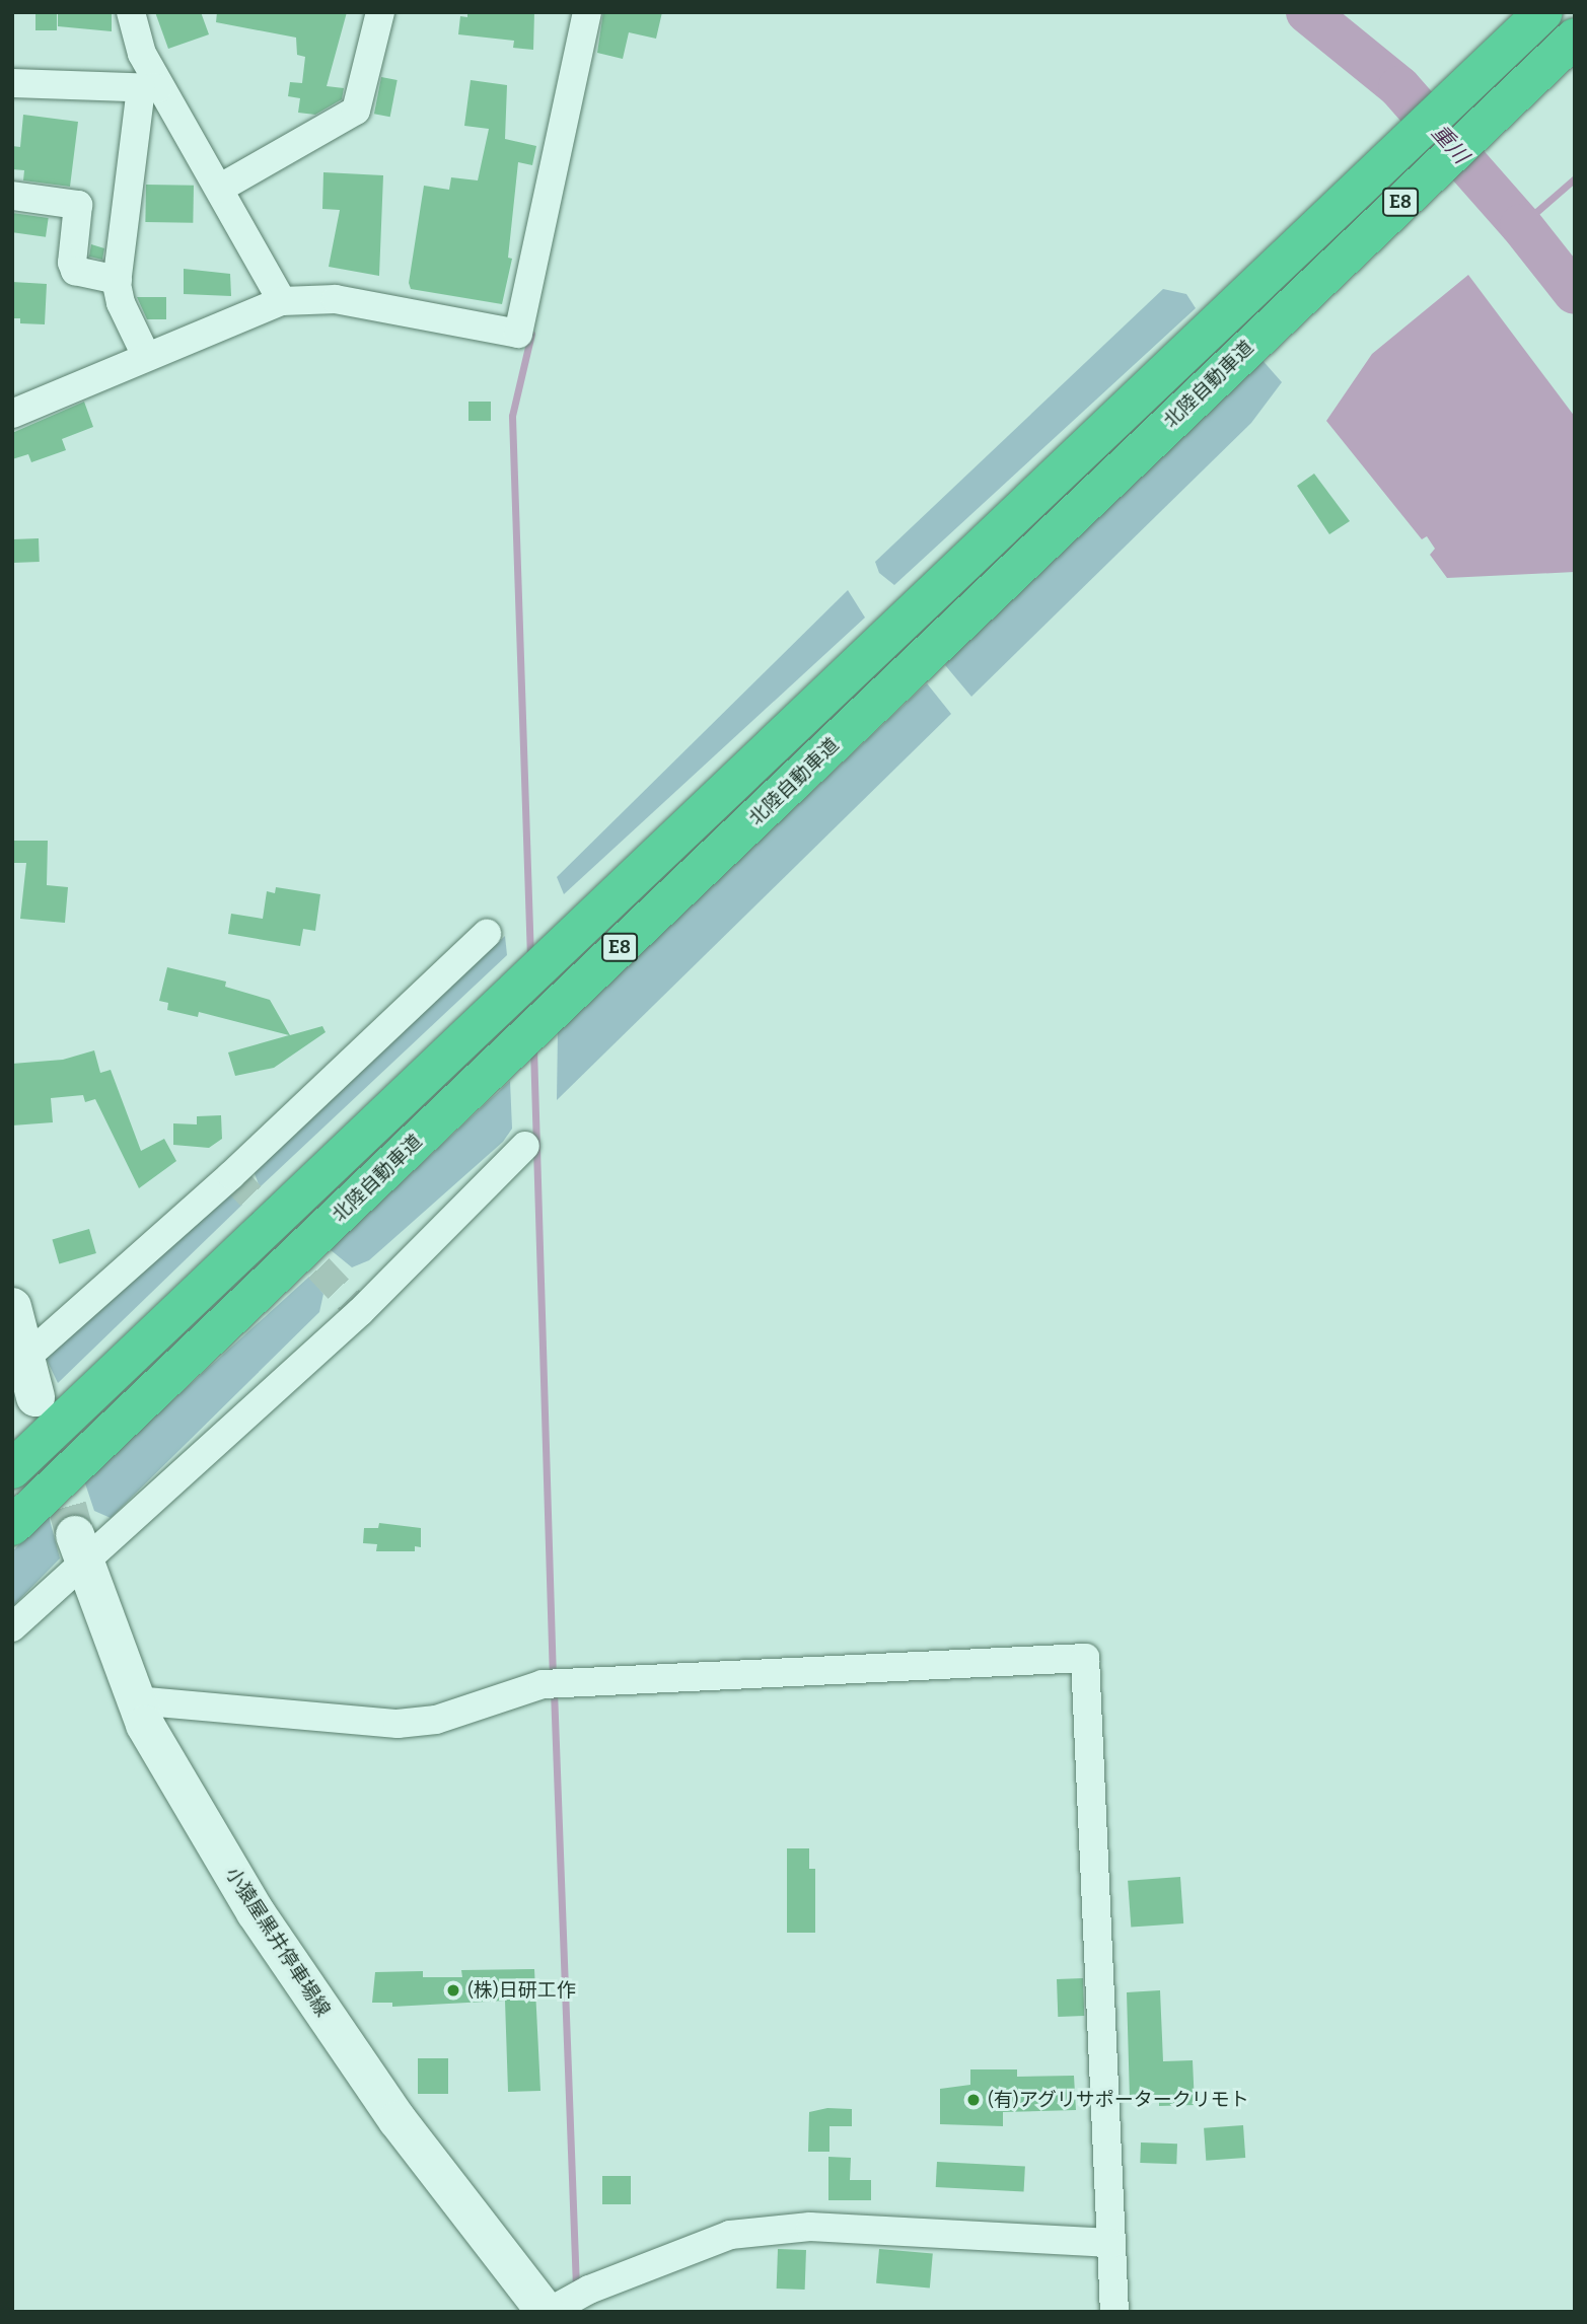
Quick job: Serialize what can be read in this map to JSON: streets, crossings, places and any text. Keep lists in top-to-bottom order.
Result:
{
  "streets": {
    "highway": ["E8", "北陸自動車道"],
    "main road": ["小猿屋黒井停車場線"]
  },
  "water": ["重川"],
  "places": ["(株)日研工作", "(有)アグリサポータークリモト"]
}
